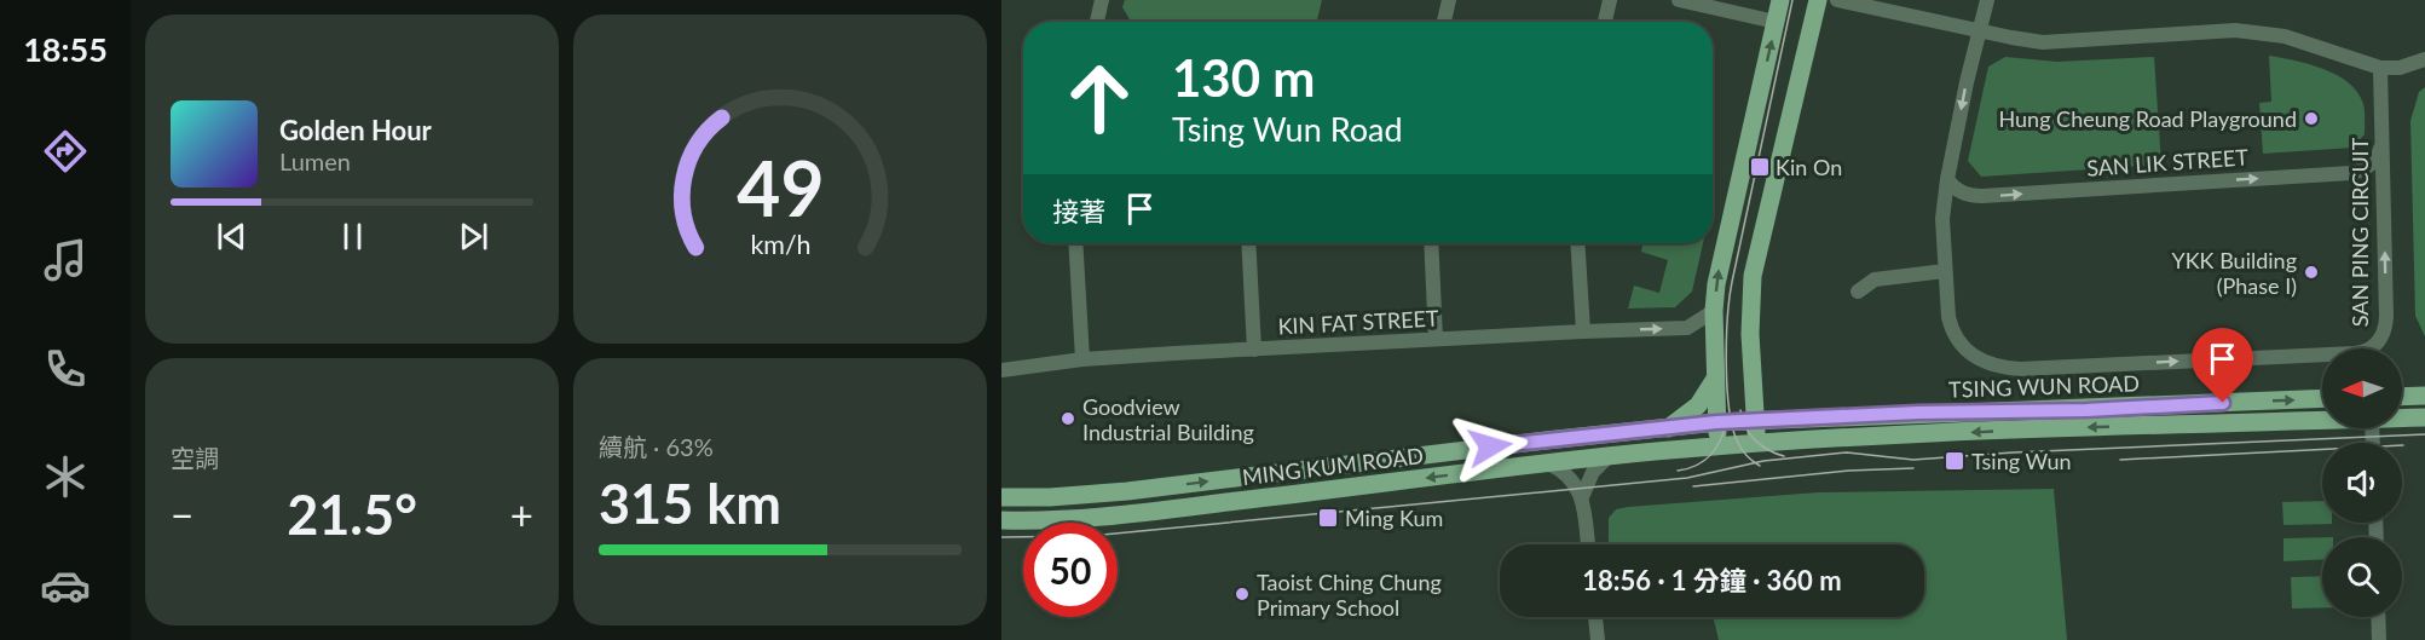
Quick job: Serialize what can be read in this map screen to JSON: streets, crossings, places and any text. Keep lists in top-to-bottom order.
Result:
{
  "streets": {
    "main road": ["TSING WUN ROAD", "MING KUM ROAD"],
    "street": ["SAN LIK STREET", "SAN PING CIRCUIT", "KIN FAT STREET"]
  },
  "crossings": [
    ["SAN LIK STREET", "SAN PING CIRCUIT"],
    ["TSING WUN ROAD", "MING KUM ROAD"]
  ],
  "one_way": ["SAN LIK STREET"],
  "places": {
    "other": [
      "Hung Cheung Road Playground",
      "YKK Building (Phase I)",
      "Goodview Industrial Building",
      "Taoist Ching Chung Primary School"
    ],
    "transit": ["Kin On", "Tsing Wun", "Ming Kum"]
  },
  "north": "left",
  "page": {
    "tabs": "18:55",
    "turn": ["130 m", "Tsing Wun Road"],
    "song": ["Golden Hour", "Lumen"],
    "then": "接著",
    "tile": [
      "空調",
      ["續航 · 63%", "315 km"]
    ],
    "heat": ["−", "21.5°", "+"],
    "limit": "50",
    "trip": "18:56 · 1 分鐘 · 360 m",
    "gauge": ["49", "km/h"]
  }
}
